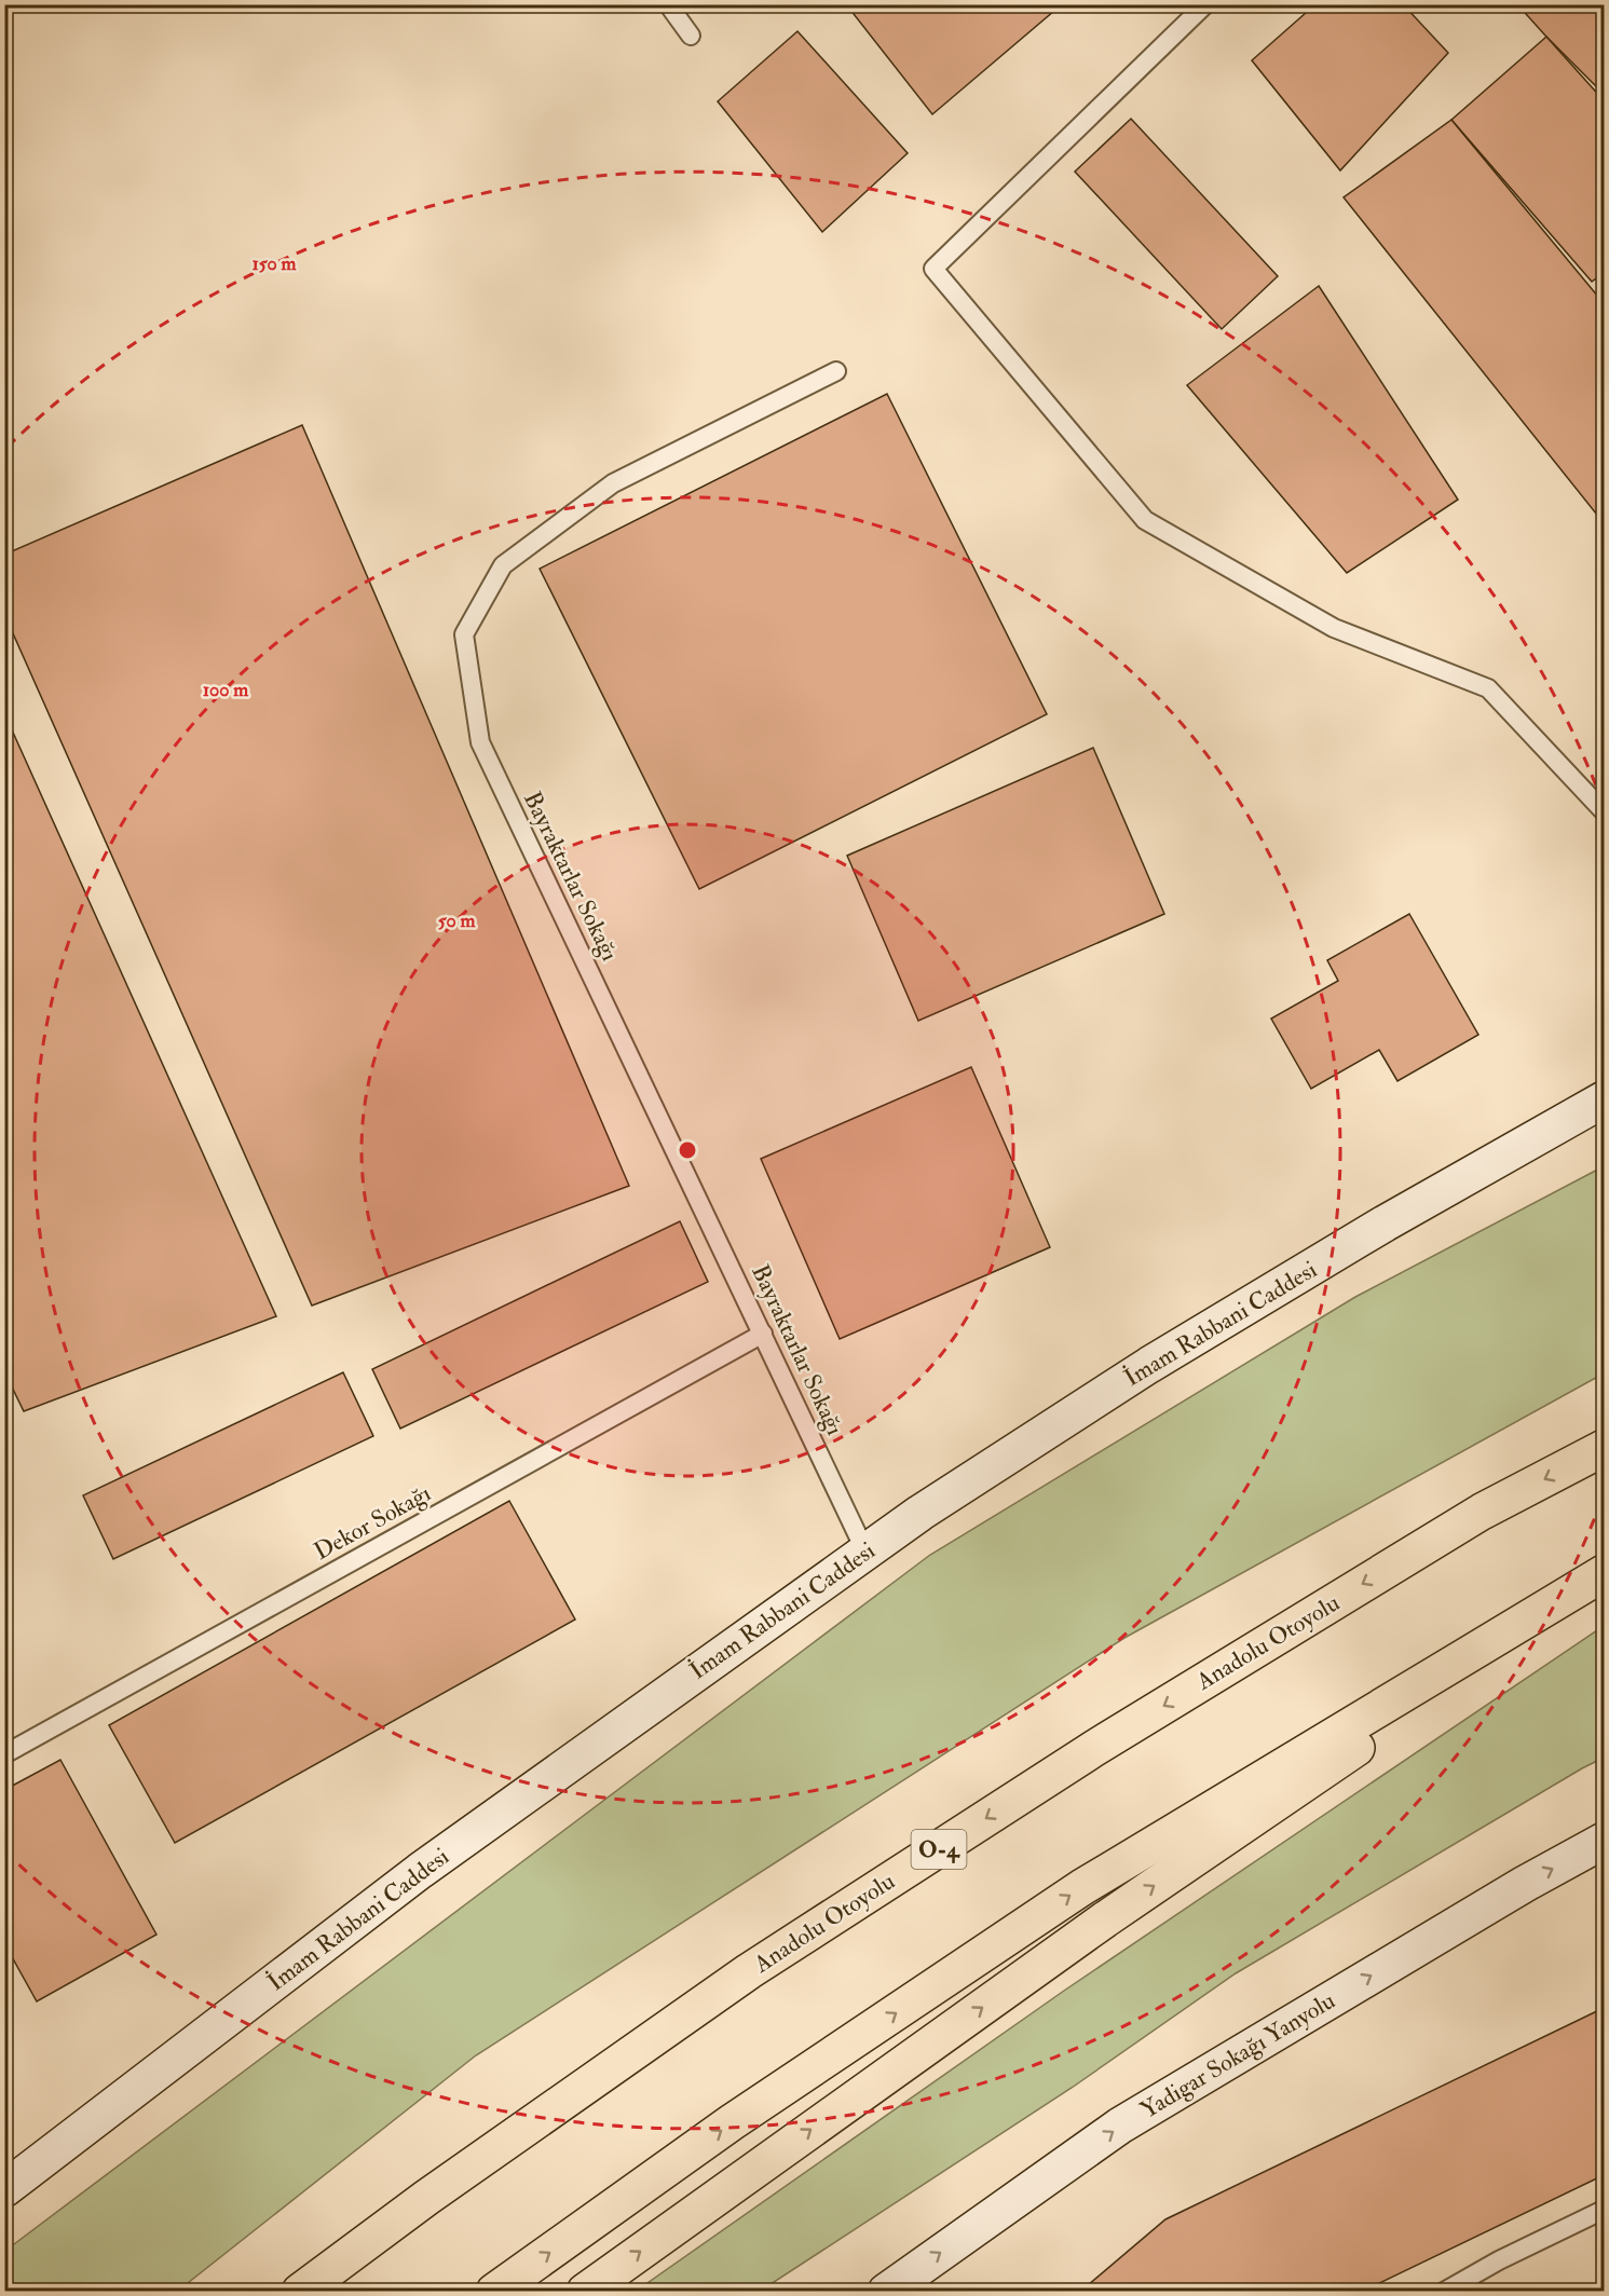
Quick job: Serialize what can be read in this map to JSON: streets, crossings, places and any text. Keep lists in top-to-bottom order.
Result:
{
  "streets": {
    "highway": ["Anadolu Otoyolu", "O-4"],
    "main road": ["İmam Rabbani Caddesi", "Yadigar Sokağı Yanyolu"],
    "lane": ["Bayraktarlar Sokağı", "Dekor Sokağı"]
  },
  "crossings": [
    ["Bayraktarlar Sokağı", "İmam Rabbani Caddesi"],
    ["Bayraktarlar Sokağı", "Dekor Sokağı"]
  ],
  "one_way": ["Yadigar Sokağı Yanyolu"],
  "rings": ["150 m", "100 m", "50 m"]
}
